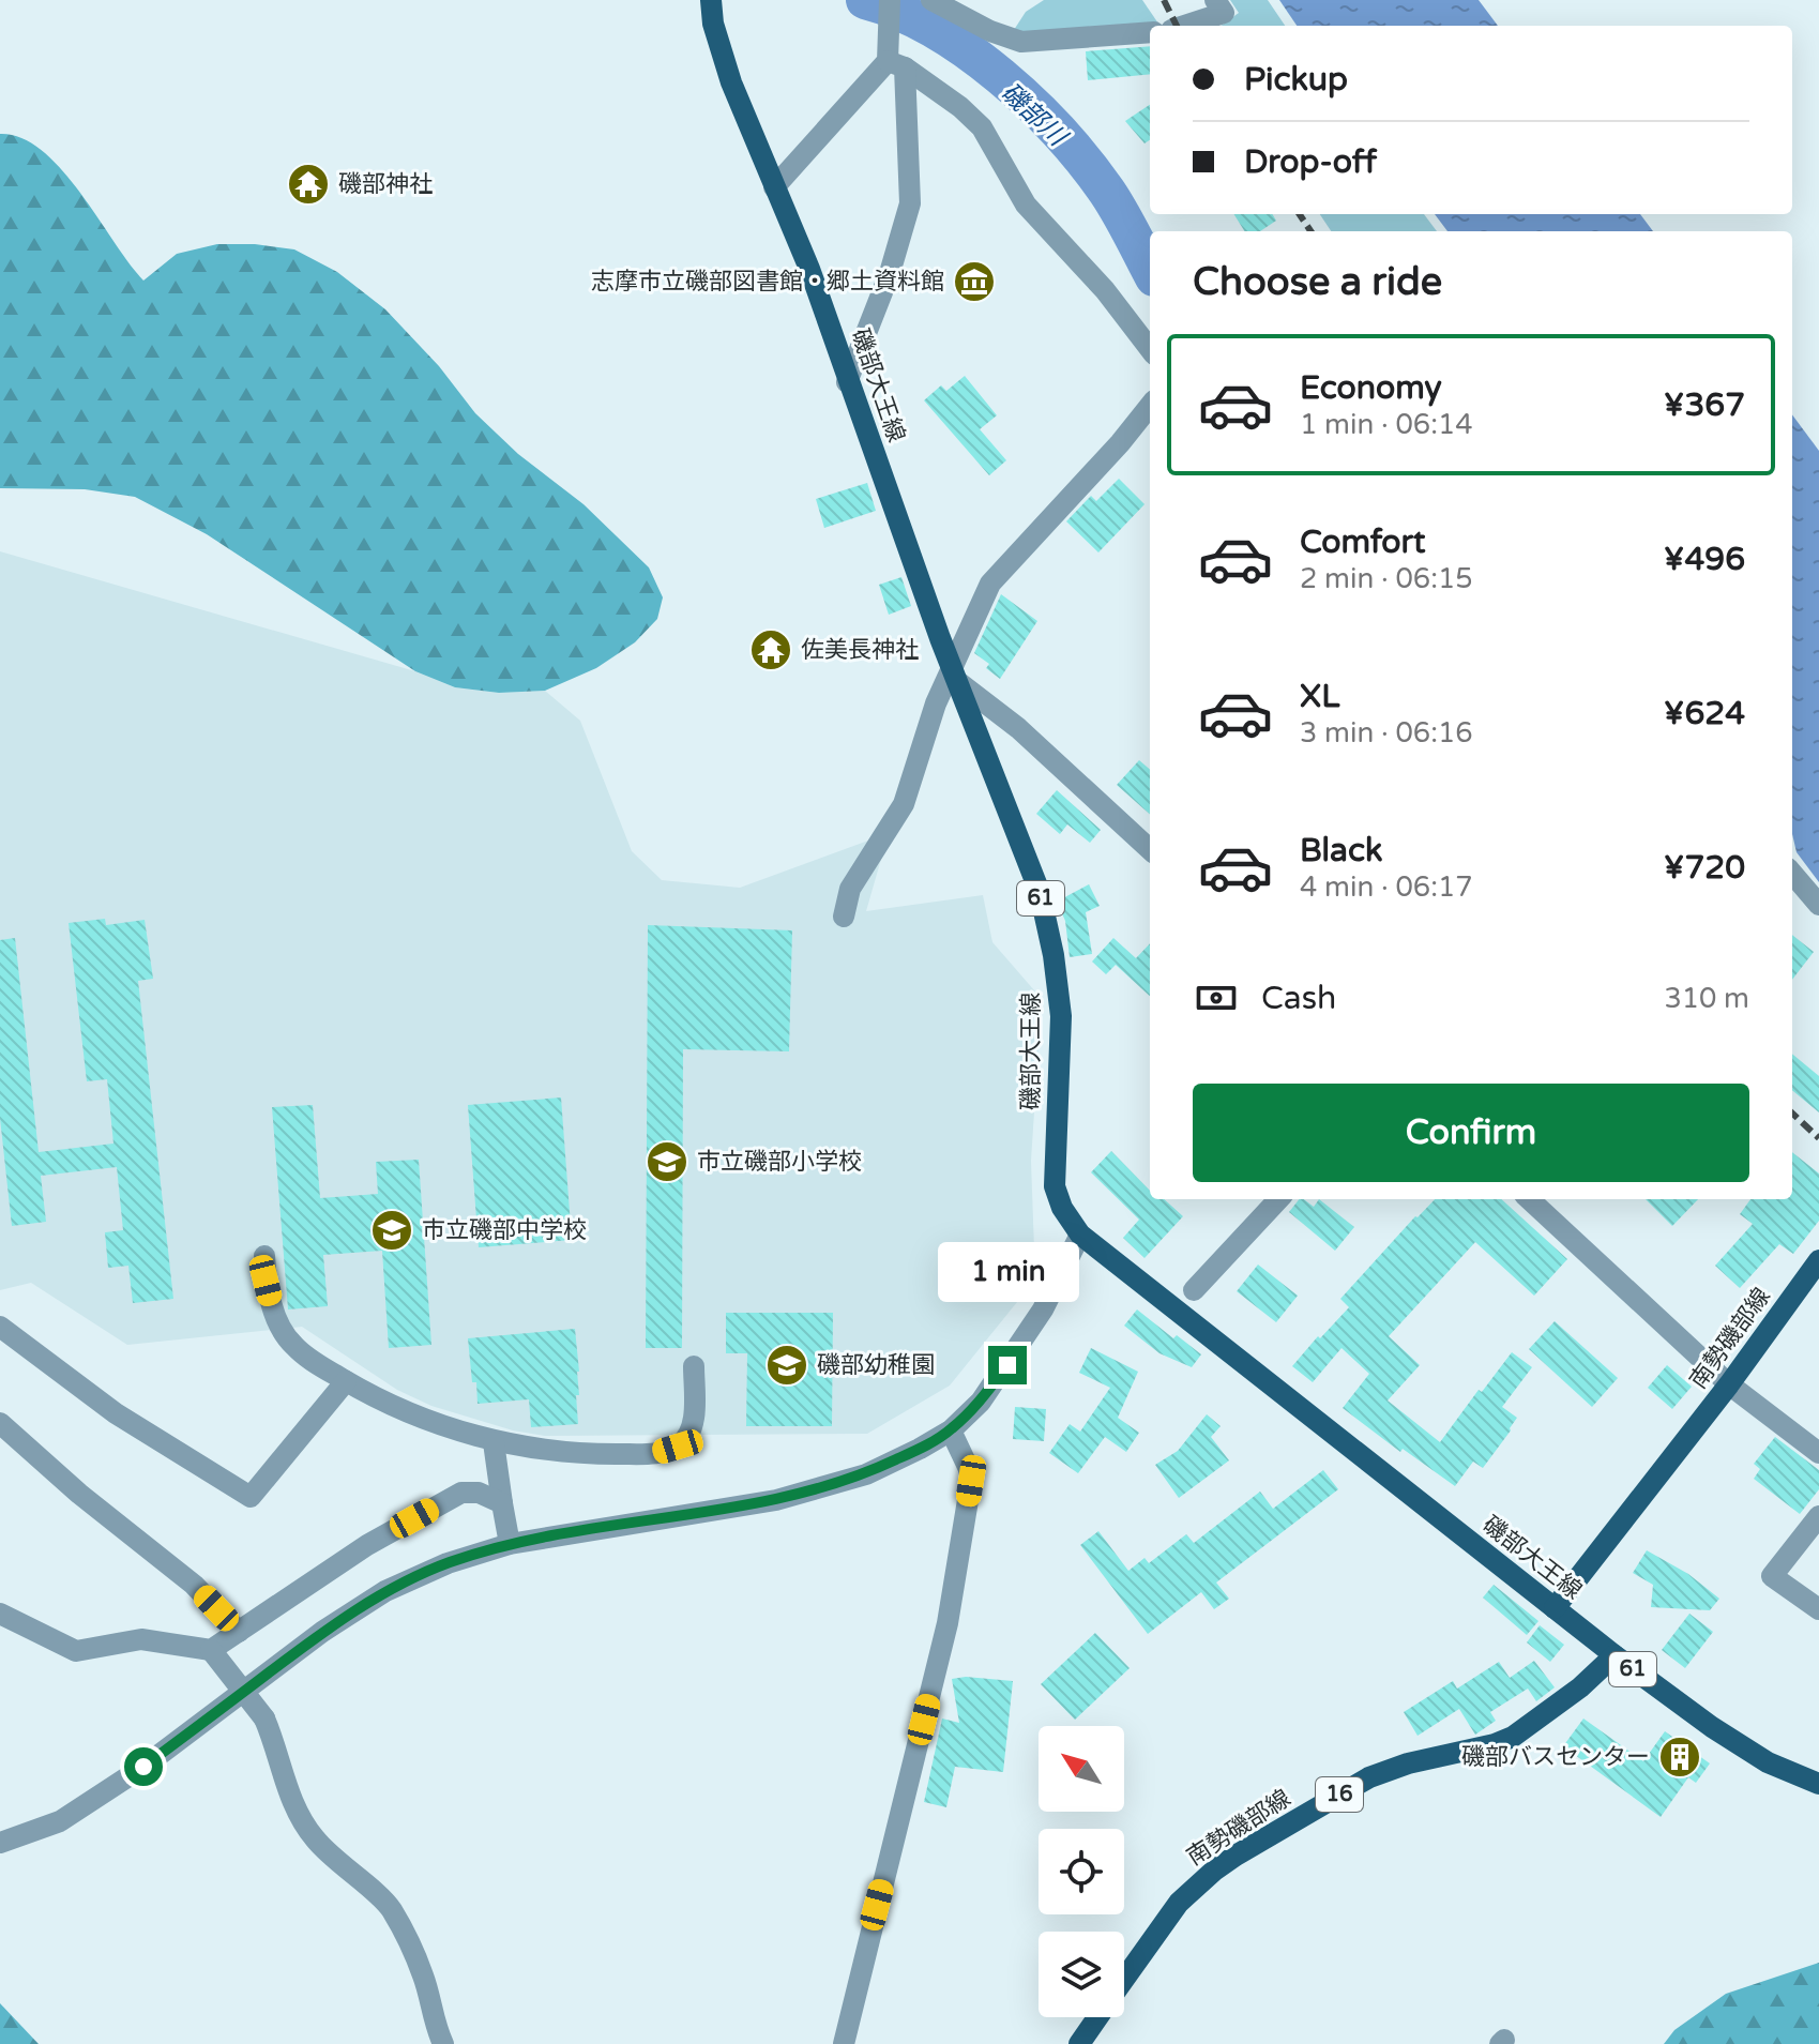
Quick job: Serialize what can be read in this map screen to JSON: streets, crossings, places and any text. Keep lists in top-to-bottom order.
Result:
{
  "streets": {
    "main road": [
      "磯部大王線",
      "61",
      "南勢磯部線",
      "16"
    ]
  },
  "crossings": [
    ["磯部大王線", "南勢磯部線"]
  ],
  "water": ["磯部川"],
  "places": {
    "temple": ["磯部神社", "佐美長神社"],
    "museum": ["志摩市立磯部図書館・郷土資料館"],
    "school or university": ["市立磯部小学校", "市立磯部中学校", "磯部幼稚園"],
    "building": ["磯部バスセンター"]
  },
  "north": "top left",
  "page": {
    "banner": ["Pickup", "Drop-off"],
    "heading": "Choose a ride",
    "list": [
      {
        "name": "Economy",
        "note": "1 min · 06:14",
        "value": "¥367"
      },
      {
        "name": "Comfort",
        "note": "2 min · 06:15",
        "value": "¥496"
      },
      {
        "name": "XL",
        "note": "3 min · 06:16",
        "value": "¥624"
      },
      {
        "name": "Black",
        "note": "4 min · 06:17",
        "value": "¥720"
      }
    ],
    "pay": ["Cash", "310 m"],
    "buttons": "Confirm",
    "bubble": "1 min"
  }
}
